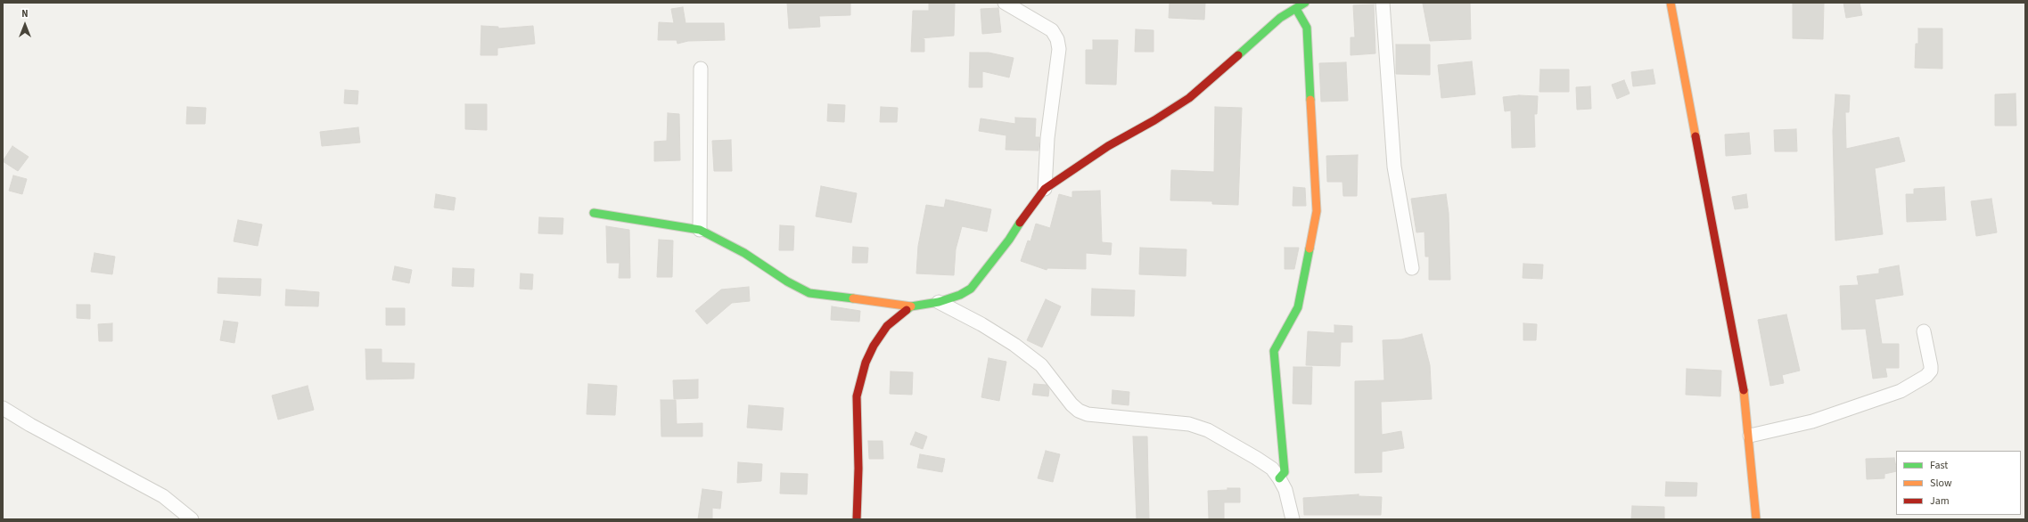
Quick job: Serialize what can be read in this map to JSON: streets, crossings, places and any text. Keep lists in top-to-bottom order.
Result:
{
  "legend": ["Fast", "Slow", "Jam"],
  "north": "top"
}
